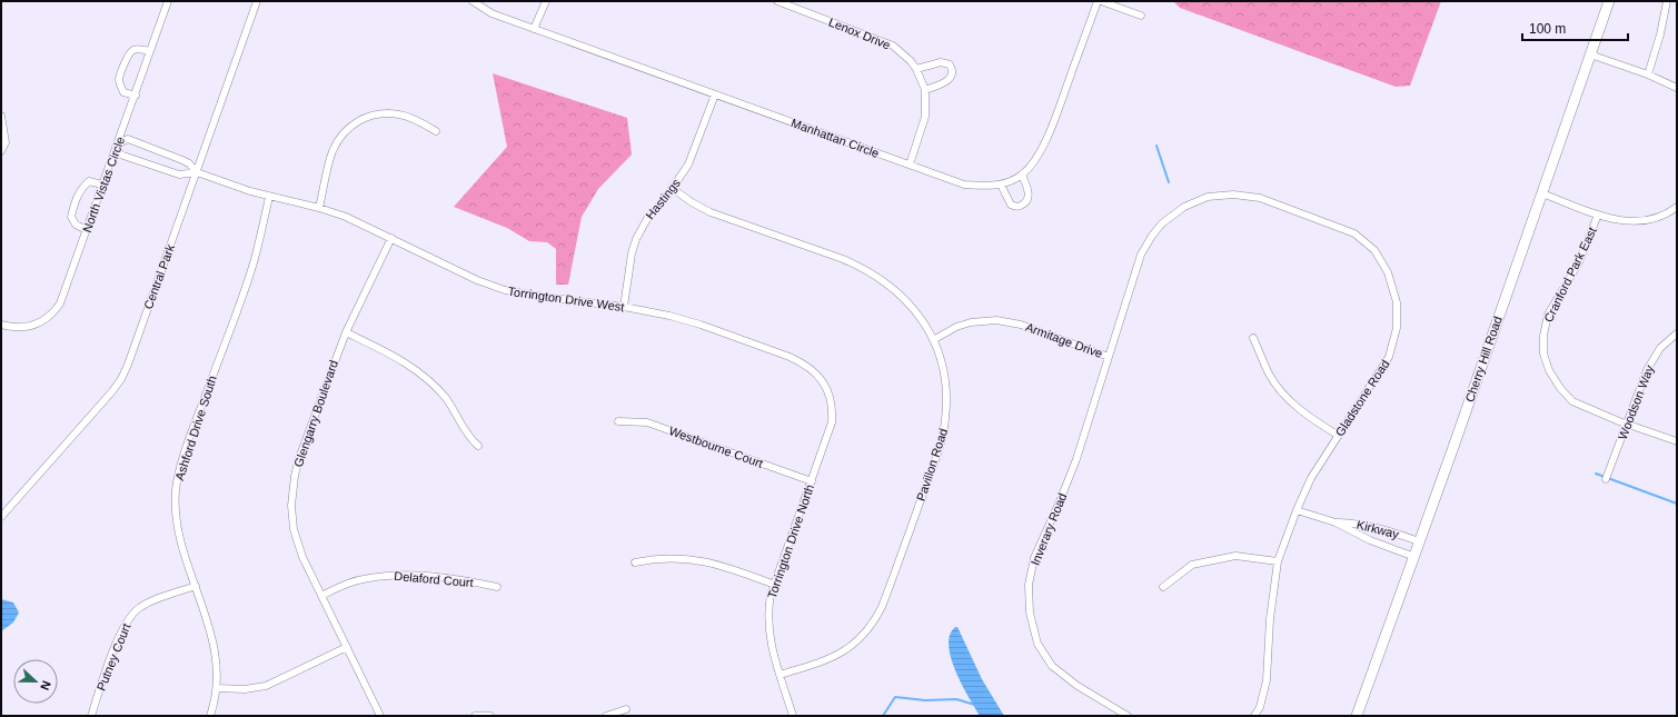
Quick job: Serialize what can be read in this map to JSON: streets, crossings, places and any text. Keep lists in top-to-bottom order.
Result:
{
  "streets": {
    "main road": ["Cherry Hill Road"],
    "street": [
      "Lenox Drive",
      "Manhattan Circle",
      "North Vistas Circle",
      "Hastings",
      "Cranford Park East",
      "Central Park",
      "Torrington Drive West",
      "Armitage Drive",
      "Gladstone Road",
      "Woodson Way",
      "Glengarry Boulevard",
      "Ashford Drive South",
      "Westbourne Court",
      "Pavillon Road",
      "Inverary Road",
      "Kirkway",
      "Torrington Drive North",
      "Delaford Court",
      "Putney Court"
    ]
  },
  "crossings": [
    ["Lenox Drive", "Manhattan Circle"],
    ["Manhattan Circle", "Hastings"],
    ["Hastings", "Torrington Drive West"],
    ["Hastings", "Pavillon Road"],
    ["Cranford Park East", "Woodson Way"],
    ["Central Park", "Torrington Drive West"],
    ["Torrington Drive West", "Glengarry Boulevard"],
    ["Torrington Drive West", "Ashford Drive South"],
    ["Torrington Drive West", "Torrington Drive North"],
    ["Armitage Drive", "Gladstone Road"],
    ["Armitage Drive", "Pavillon Road"],
    ["Armitage Drive", "Inverary Road"],
    ["Cherry Hill Road", "Kirkway"],
    ["Gladstone Road", "Kirkway"],
    ["Glengarry Boulevard", "Delaford Court"],
    ["Ashford Drive South", "Putney Court"],
    ["Westbourne Court", "Torrington Drive North"],
    ["Pavillon Road", "Torrington Drive North"]
  ],
  "scale_bar": "100 m",
  "north": "right"
}
